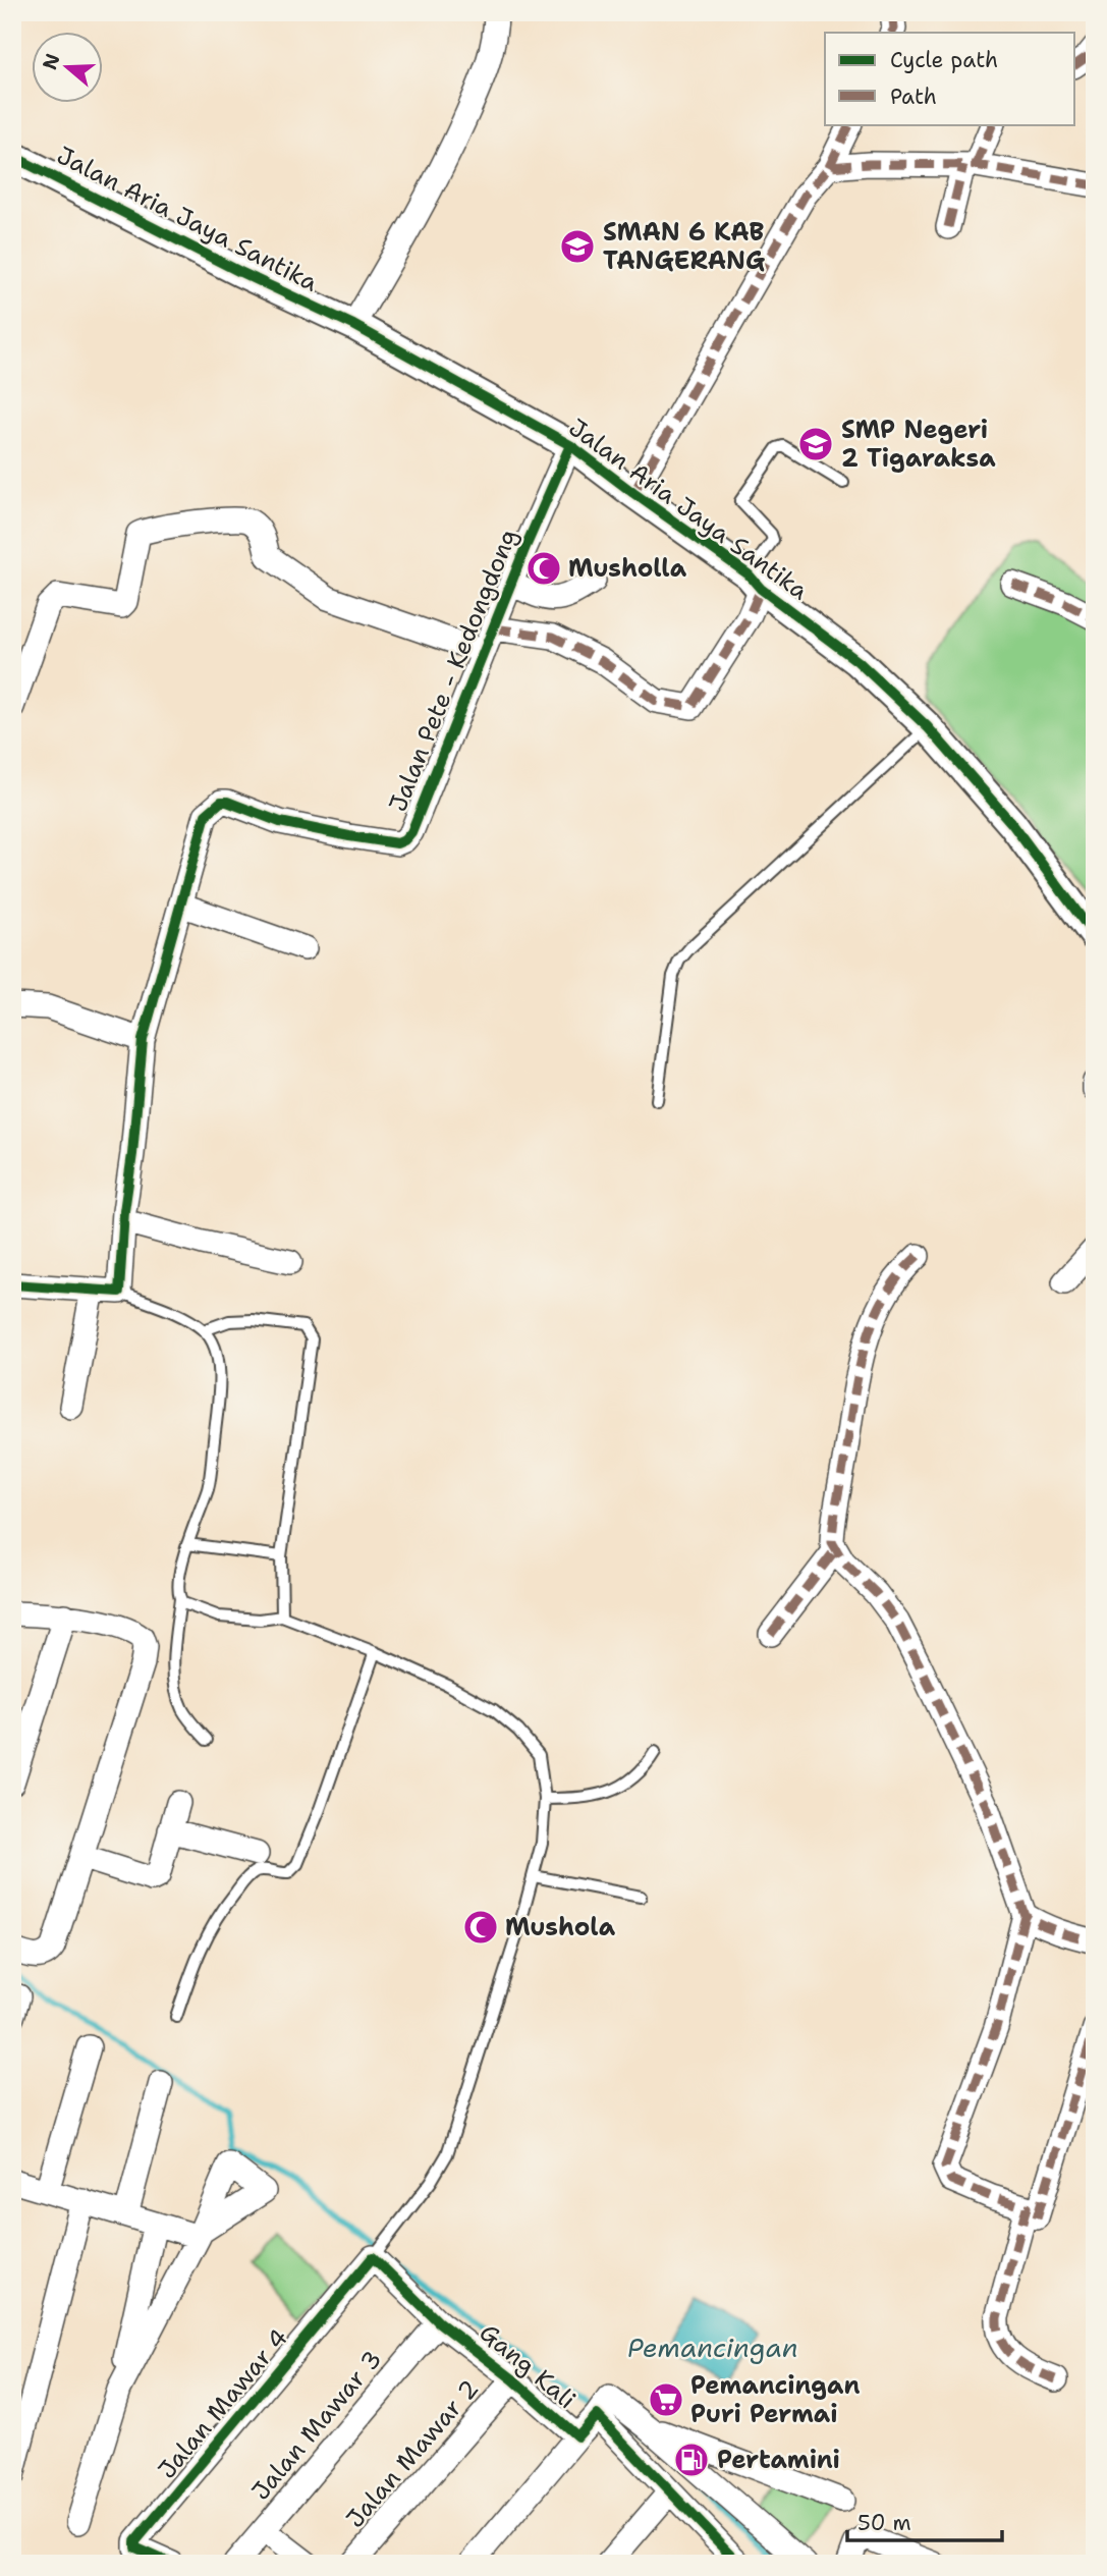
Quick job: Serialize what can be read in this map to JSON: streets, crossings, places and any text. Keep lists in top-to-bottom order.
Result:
{
  "streets": {
    "street": [
      "Jalan Aria Jaya Santika",
      "Jalan Pete - Kedongdong",
      "Gang Kali",
      "Jalan Mawar 4",
      "Jalan Mawar 3",
      "Jalan Mawar 2"
    ]
  },
  "crossings": [
    ["Jalan Aria Jaya Santika", "Jalan Pete - Kedongdong"],
    ["Gang Kali", "Jalan Mawar 4"],
    ["Gang Kali", "Jalan Mawar 3"],
    ["Gang Kali", "Jalan Mawar 2"]
  ],
  "water": ["Pemancingan"],
  "places": {
    "school or university": ["SMAN 6 KAB TANGERANG", "SMP Negeri 2 Tigaraksa"],
    "mosque": ["Musholla", "Mushola"],
    "supermarket": ["Pemancingan Puri Permai"],
    "fuel station": ["Pertamini"]
  },
  "legend": ["Cycle path", "Path"],
  "scale_bar": "50 m",
  "north": "left"
}
